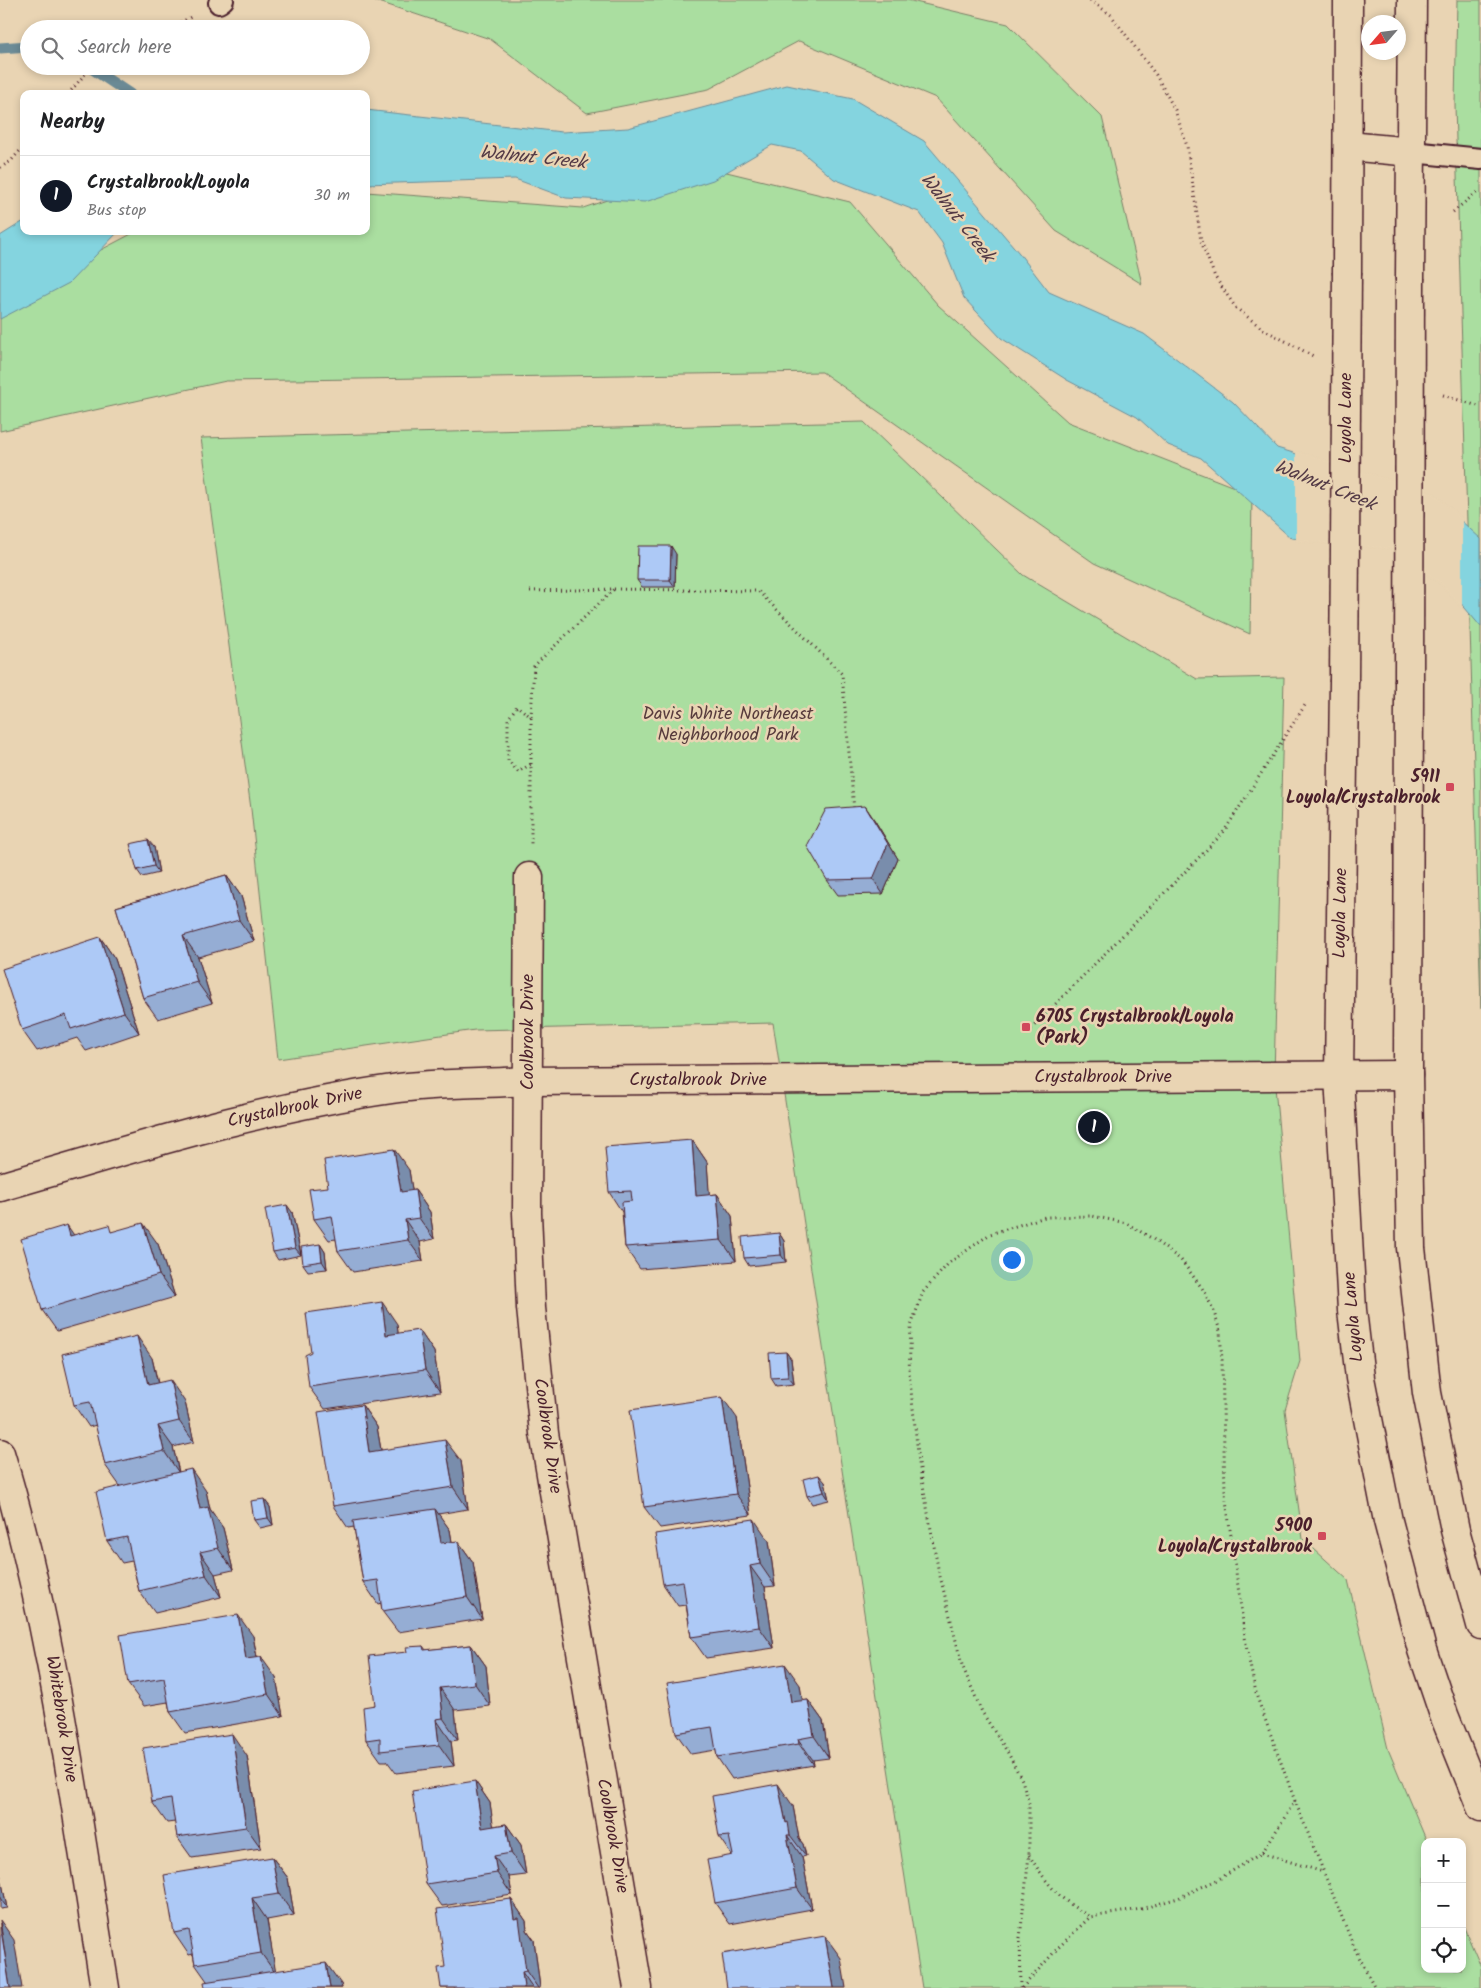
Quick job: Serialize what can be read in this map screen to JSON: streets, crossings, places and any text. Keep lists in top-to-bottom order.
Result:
{
  "streets": {
    "main road": [
      "Loyola Lane",
      "Coolbrook Drive",
      "Crystalbrook Drive",
      "Whitebrook Drive"
    ]
  },
  "crossings": [
    ["Loyola Lane", "Crystalbrook Drive"],
    ["Coolbrook Drive", "Crystalbrook Drive"]
  ],
  "water": ["Walnut Creek"],
  "parks": ["Davis White Northeast Neighborhood Park"],
  "places": {
    "transit": ["5911 Loyola/Crystalbrook", "6705 Crystalbrook/Loyola (Park)", "5900 Loyola/Crystalbrook"]
  },
  "north": "bottom left",
  "page": {
    "search": "Search here",
    "heading": "Nearby",
    "list": [
      {
        "mark": "1",
        "name": "Crystalbrook/Loyola",
        "note": "Bus stop",
        "value": "30 m"
      }
    ],
    "pins": "1",
    "map_buttons": ["+", "−"]
  }
}
